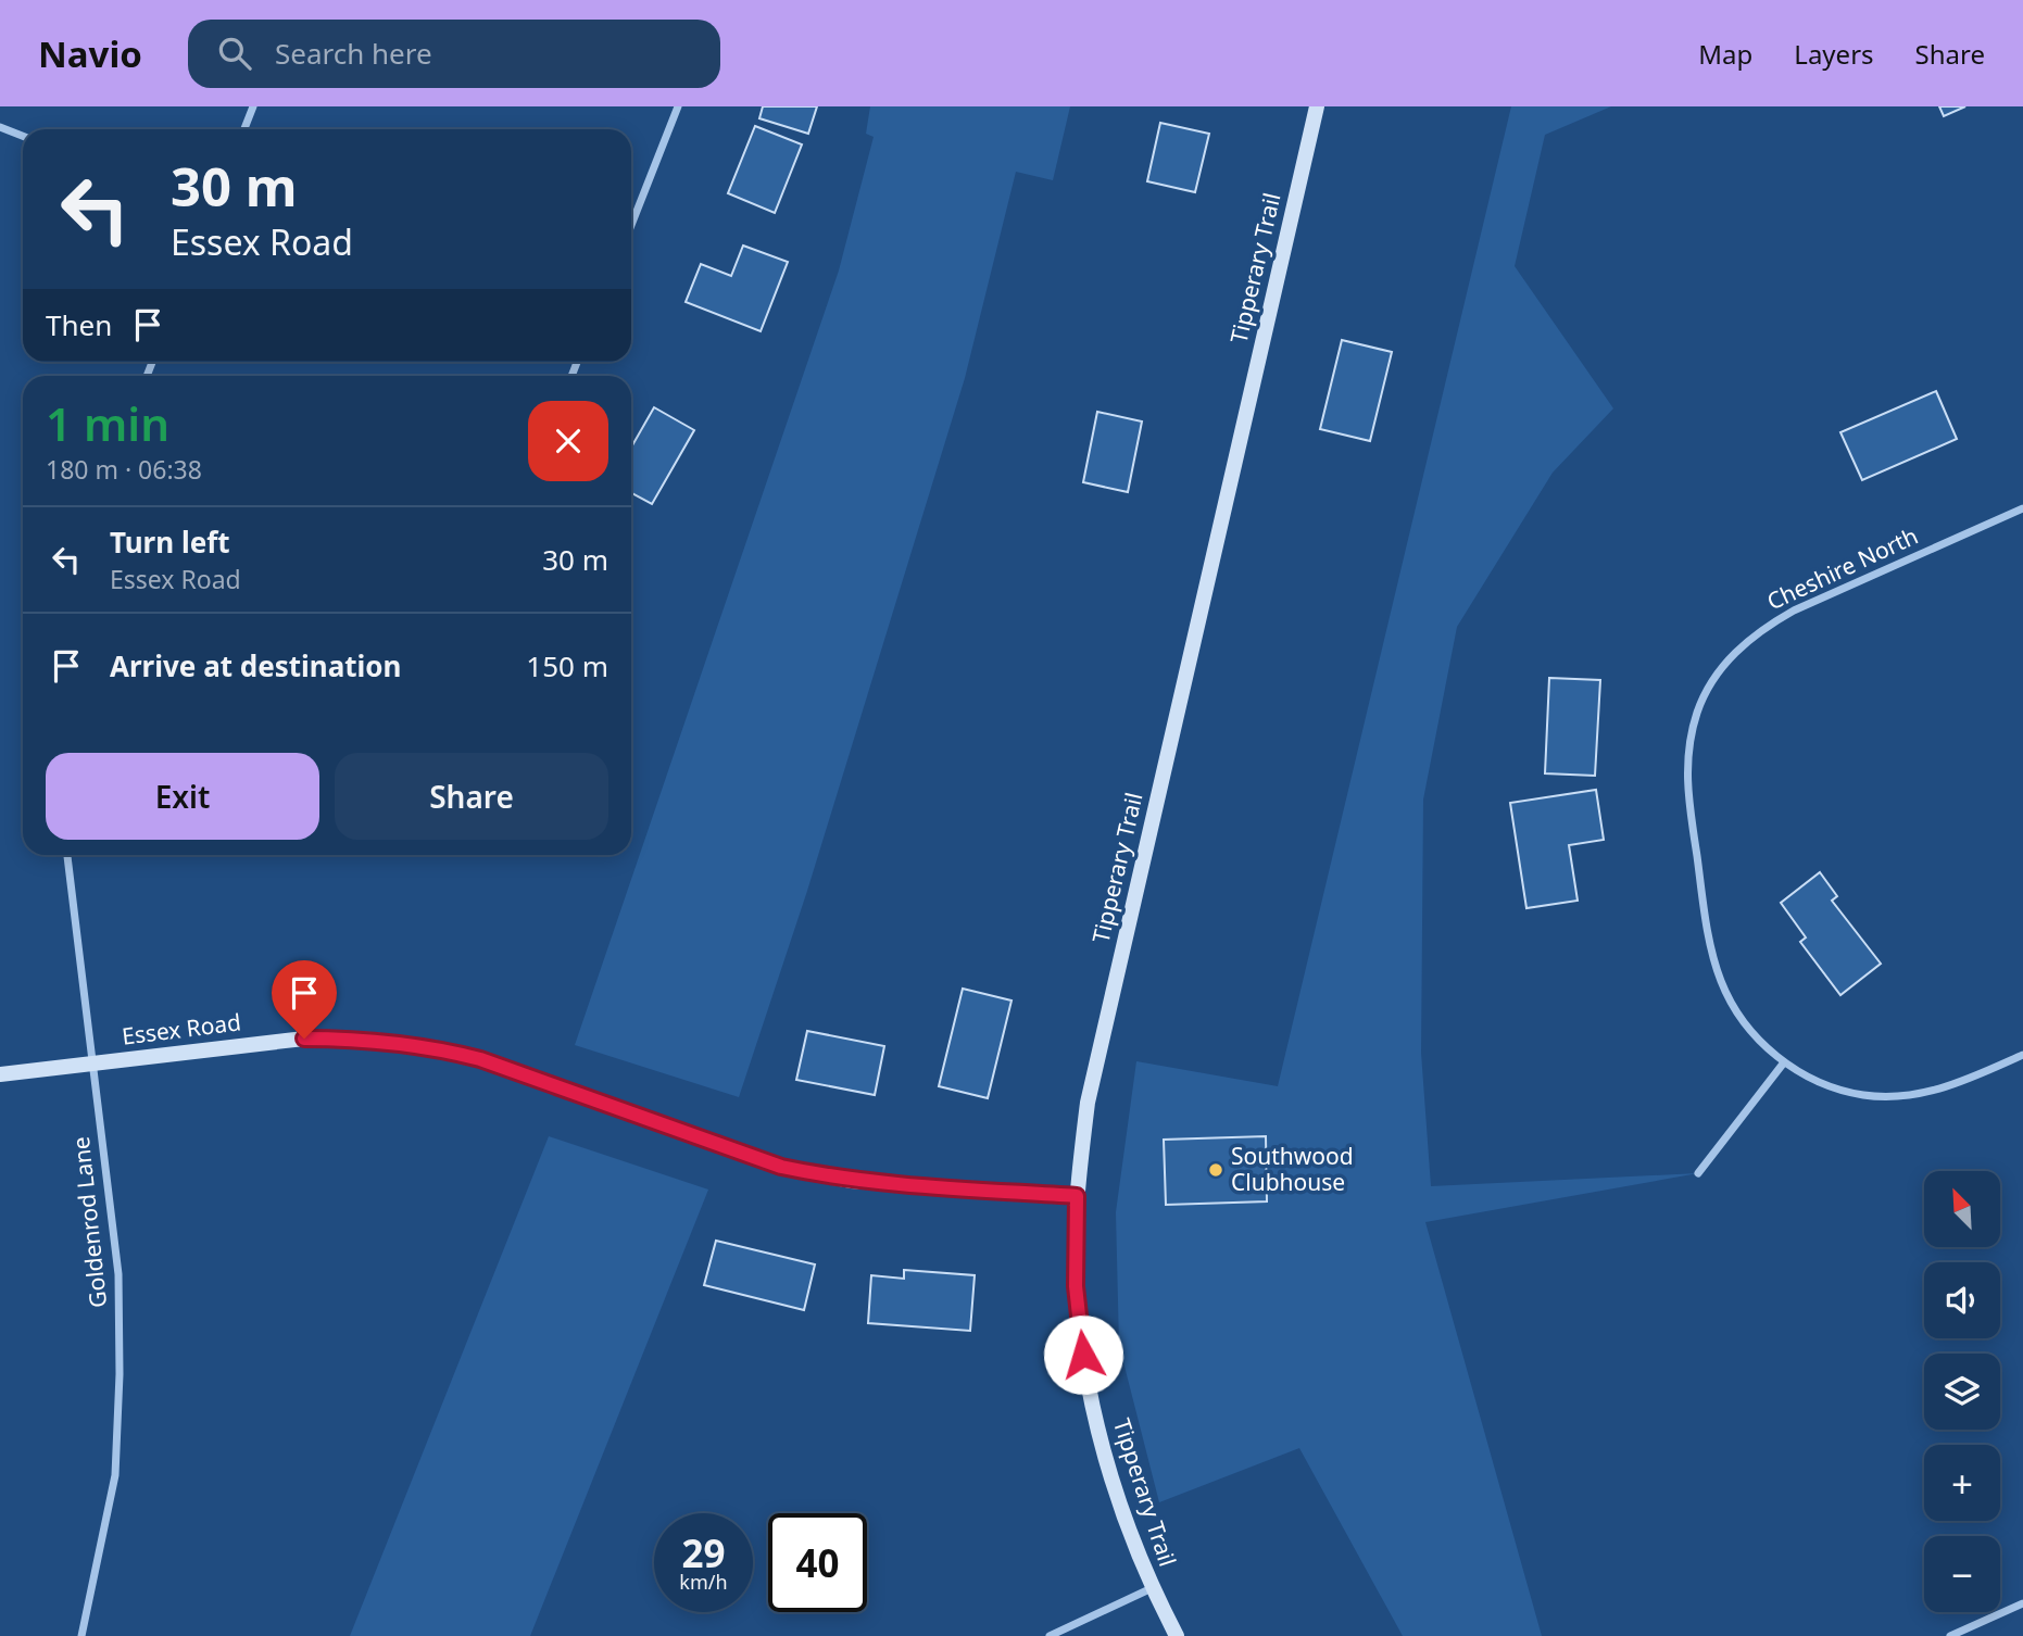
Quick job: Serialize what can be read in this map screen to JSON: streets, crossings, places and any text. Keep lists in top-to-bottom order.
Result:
{
  "streets": {
    "street": [
      "Tipperary Trail",
      "Cheshire North",
      "Essex Road",
      "Goldenrod Lane"
    ]
  },
  "crossings": [
    ["Tipperary Trail", "Essex Road"],
    ["Essex Road", "Goldenrod Lane"]
  ],
  "places": ["Southwood Clubhouse"],
  "north": "top left",
  "page": {
    "header": "Navio",
    "search": "Search here",
    "nav": ["Map", "Layers", "Share"],
    "turn": ["30 m", "Essex Road"],
    "then": "Then",
    "heading": ["1 min", "180 m · 06:38"],
    "list": [
      {
        "name": "Turn left",
        "note": "Essex Road",
        "value": "30 m"
      },
      {
        "name": "Arrive at destination",
        "value": "150 m"
      }
    ],
    "buttons": ["Exit", "Share"],
    "map_buttons": ["+", "−"],
    "speed": "29 km/h",
    "limit": "40"
  }
}
